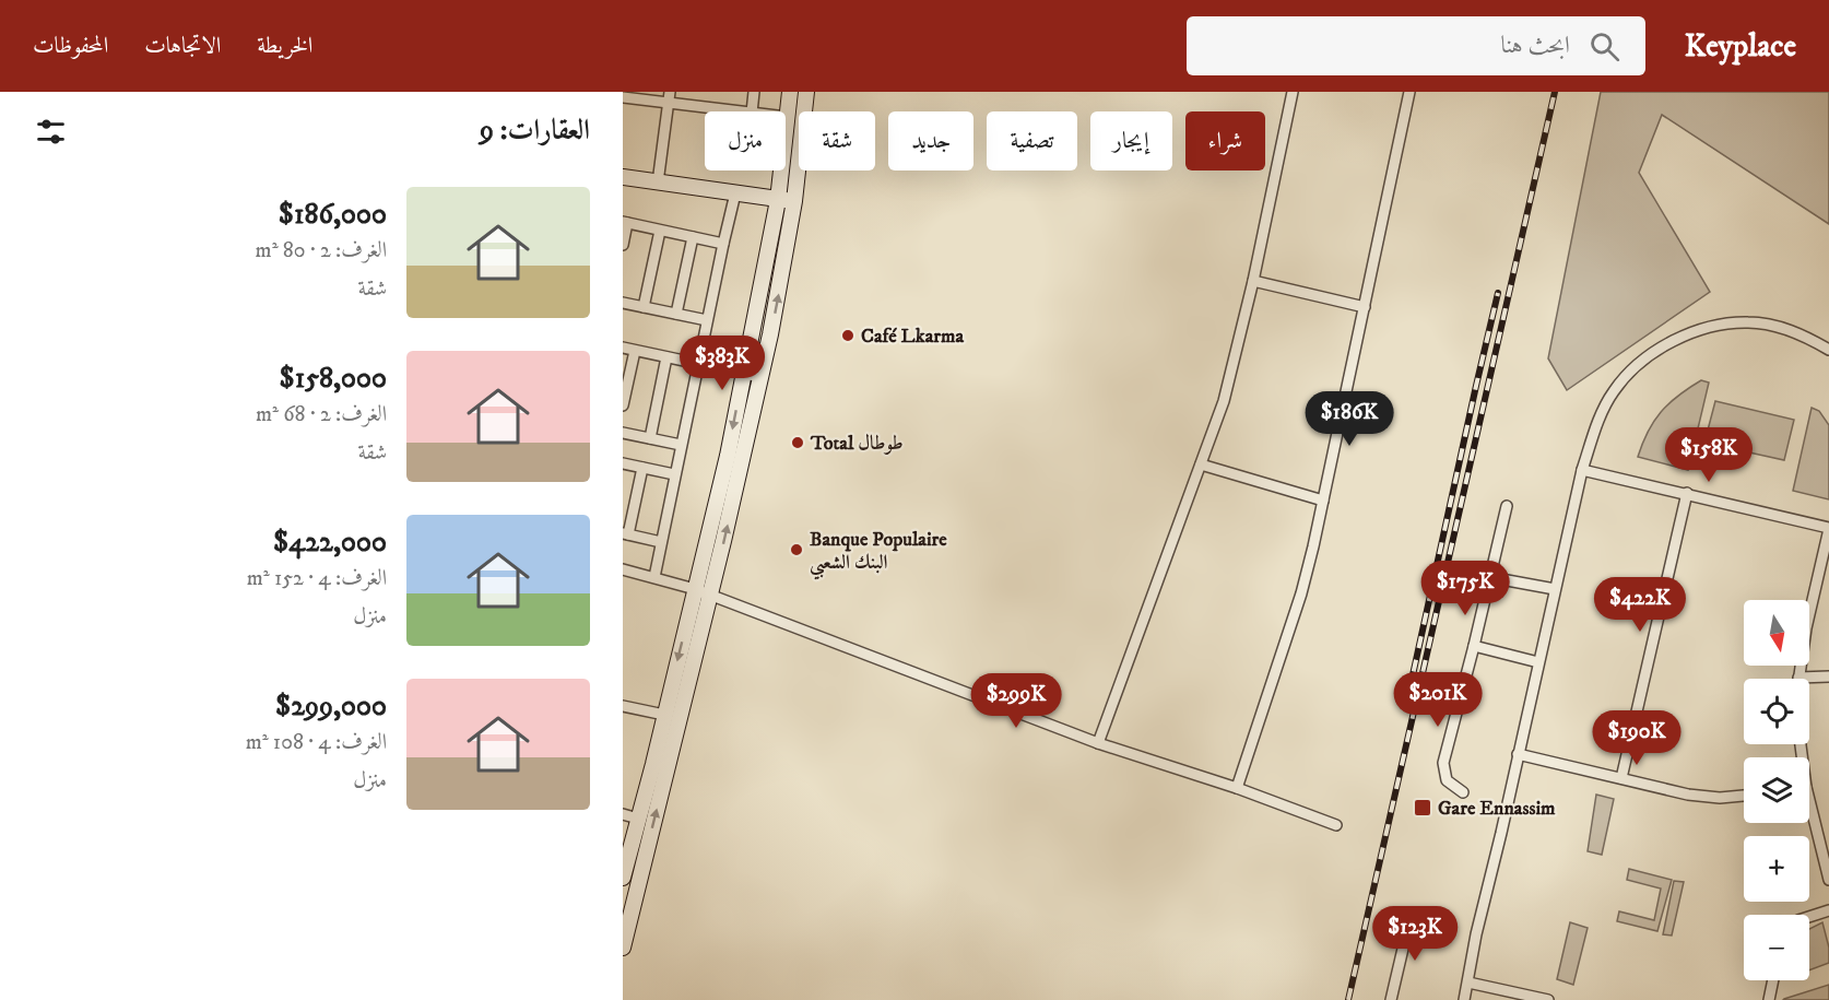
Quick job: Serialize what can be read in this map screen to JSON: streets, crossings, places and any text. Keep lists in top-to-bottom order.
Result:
{
  "places": {
    "other": ["Café Lkarma", "Total طوطال", "Banque Populaire البنك الشعبي"],
    "transit": ["Gare Ennassim"]
  },
  "north": "bottom",
  "page": {
    "header": "Keyplace",
    "search": "ابحث هنا",
    "nav": ["الخريطة", "الاتجاهات", "المحفوظات"],
    "heading": "العقارات: 9",
    "chip": [
      "شراء",
      "إيجار",
      "تصفية",
      "جديد",
      "شقة",
      "منزل"
    ],
    "list": [
      {
        "name": "$186,000",
        "note": "الغرف: 2 · 80 m² · شقة"
      },
      {
        "name": "$158,000",
        "note": "الغرف: 2 · 68 m² · شقة"
      },
      {
        "name": "$422,000",
        "note": "الغرف: 4 · 152 m² · منزل"
      },
      {
        "name": "$299,000",
        "note": "الغرف: 4 · 108 m² · منزل"
      }
    ],
    "price": [
      "$383K",
      "$186K",
      "$158K",
      "$175K",
      "$422K",
      "$201K",
      "$299K",
      "$190K",
      "$123K"
    ],
    "map_buttons": ["+", "−"]
  }
}
